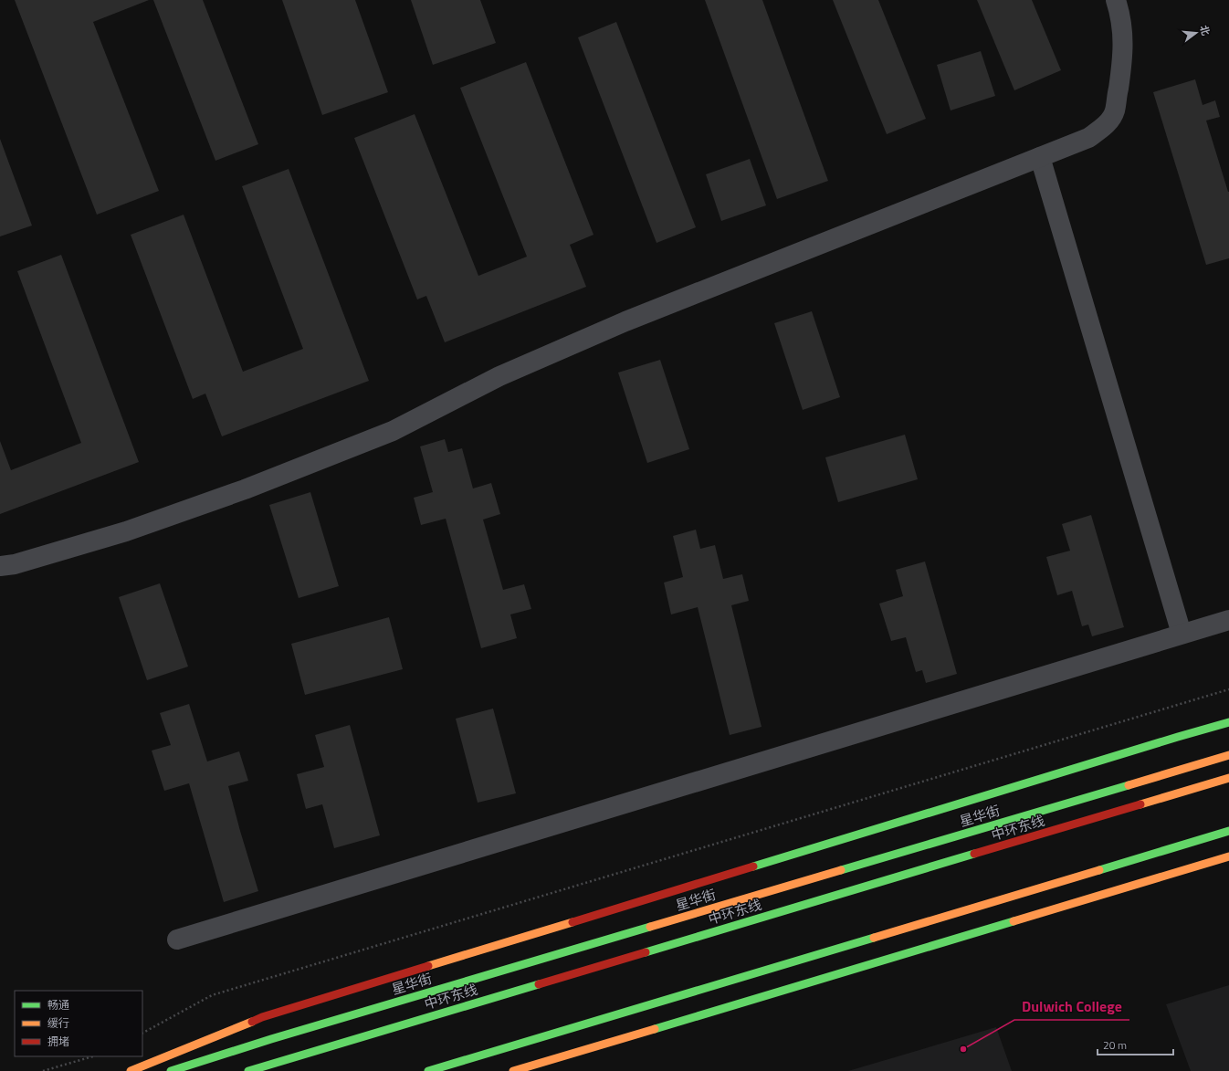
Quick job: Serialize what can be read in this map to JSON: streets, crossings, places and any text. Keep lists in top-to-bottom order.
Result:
{
  "streets": {
    "main road": ["星华街", "中环东线"]
  },
  "places": ["Dulwich College"],
  "legend": ["畅通", "缓行", "拥堵"],
  "scale_bar": "20 m",
  "north": "right"
}
